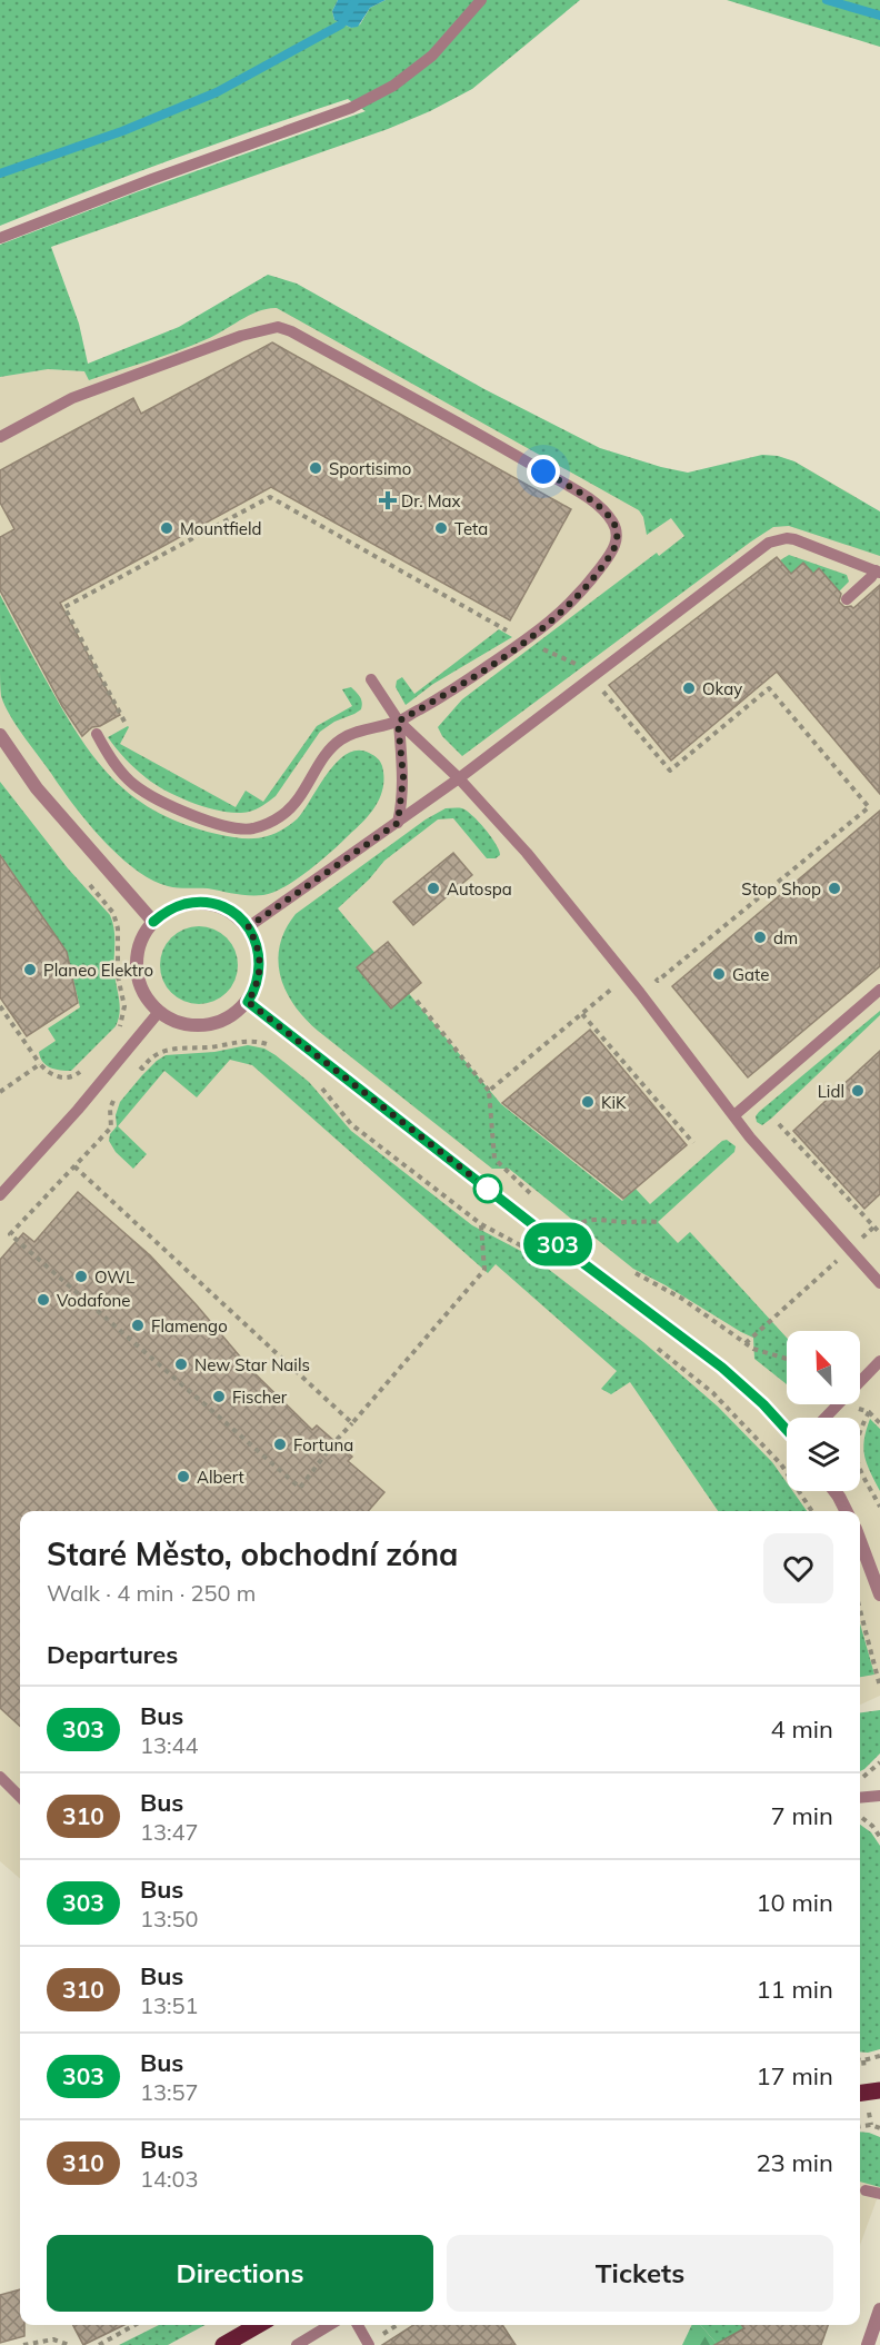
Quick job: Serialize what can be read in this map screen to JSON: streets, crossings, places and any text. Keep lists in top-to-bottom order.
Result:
{
  "places": {
    "other": [
      "Sportisimo",
      "Mountfield",
      "Teta",
      "Okay",
      "Autospa",
      "Stop Shop",
      "dm",
      "Planeo Elektro",
      "Gate",
      "Lidl",
      "KiK",
      "OWL",
      "Vodafone",
      "Flamengo",
      "New Star Nails",
      "Fischer",
      "Fortuna",
      "Albert"
    ],
    "health": ["Dr. Max"]
  },
  "lines": ["bus line 303"],
  "north": "top left",
  "page": {
    "on_map": "303",
    "heading": [
      ["Staré Město, obchodní zóna", "Walk · 4 min · 250 m"],
      "Departures"
    ],
    "list": [
      {
        "mark": "303",
        "name": "Bus",
        "note": "13:44",
        "value": "4 min"
      },
      {
        "mark": "310",
        "name": "Bus",
        "note": "13:47",
        "value": "7 min"
      },
      {
        "mark": "303",
        "name": "Bus",
        "note": "13:50",
        "value": "10 min"
      },
      {
        "mark": "310",
        "name": "Bus",
        "note": "13:51",
        "value": "11 min"
      },
      {
        "mark": "303",
        "name": "Bus",
        "note": "13:57",
        "value": "17 min"
      },
      {
        "mark": "310",
        "name": "Bus",
        "note": "14:03",
        "value": "23 min"
      }
    ],
    "buttons": ["Directions", "Tickets"]
  }
}
